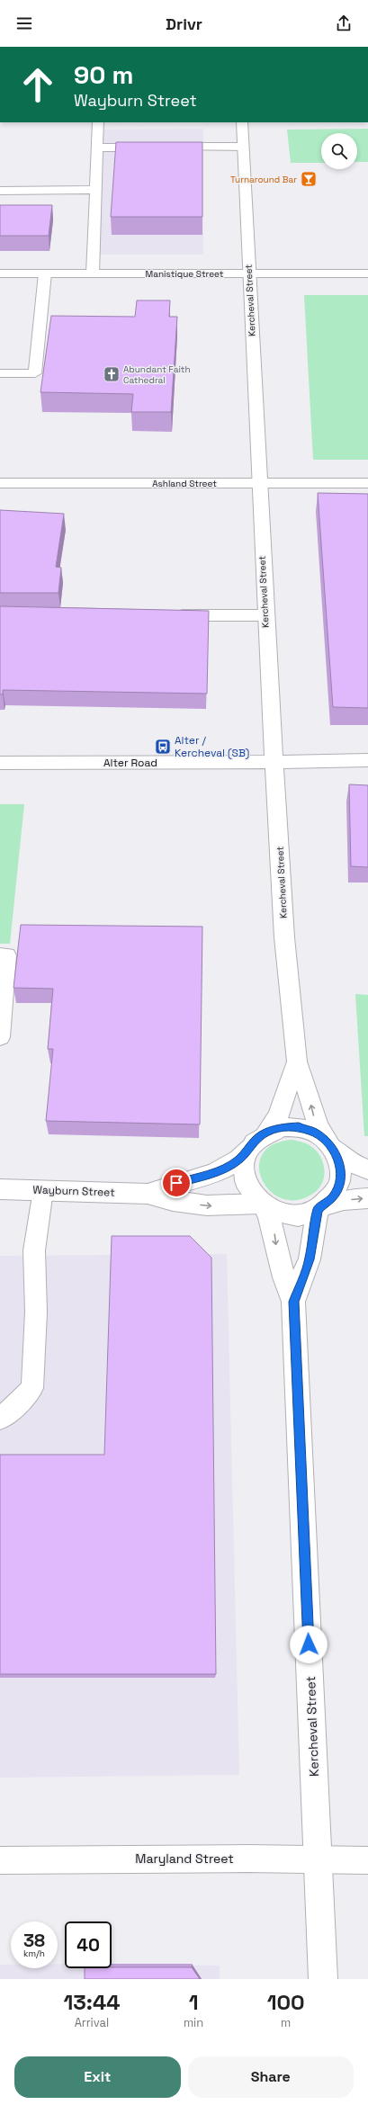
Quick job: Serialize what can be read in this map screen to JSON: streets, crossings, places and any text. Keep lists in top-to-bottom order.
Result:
{
  "streets": {
    "street": [
      "Manistique Street",
      "Kercheval Street",
      "Ashland Street",
      "Alter Road",
      "Wayburn Street",
      "Maryland Street"
    ]
  },
  "crossings": [
    ["Manistique Street", "Kercheval Street"],
    ["Kercheval Street", "Ashland Street"],
    ["Kercheval Street", "Alter Road"],
    ["Kercheval Street", "Wayburn Street"],
    ["Kercheval Street", "Maryland Street"]
  ],
  "places": {
    "bar": ["Turnaround Bar"],
    "church": ["Abundant Faith Cathedral"],
    "bus stop": ["Alter / Kercheval (SB)"]
  },
  "page": {
    "header": "Drivr",
    "turn": ["90 m", "Wayburn Street"],
    "speed": "38 km/h",
    "limit": "40",
    "eta": [
      "13:44",
      "Arrival",
      "1",
      "min",
      "100",
      "m"
    ],
    "buttons": ["Exit", "Share"]
  }
}
